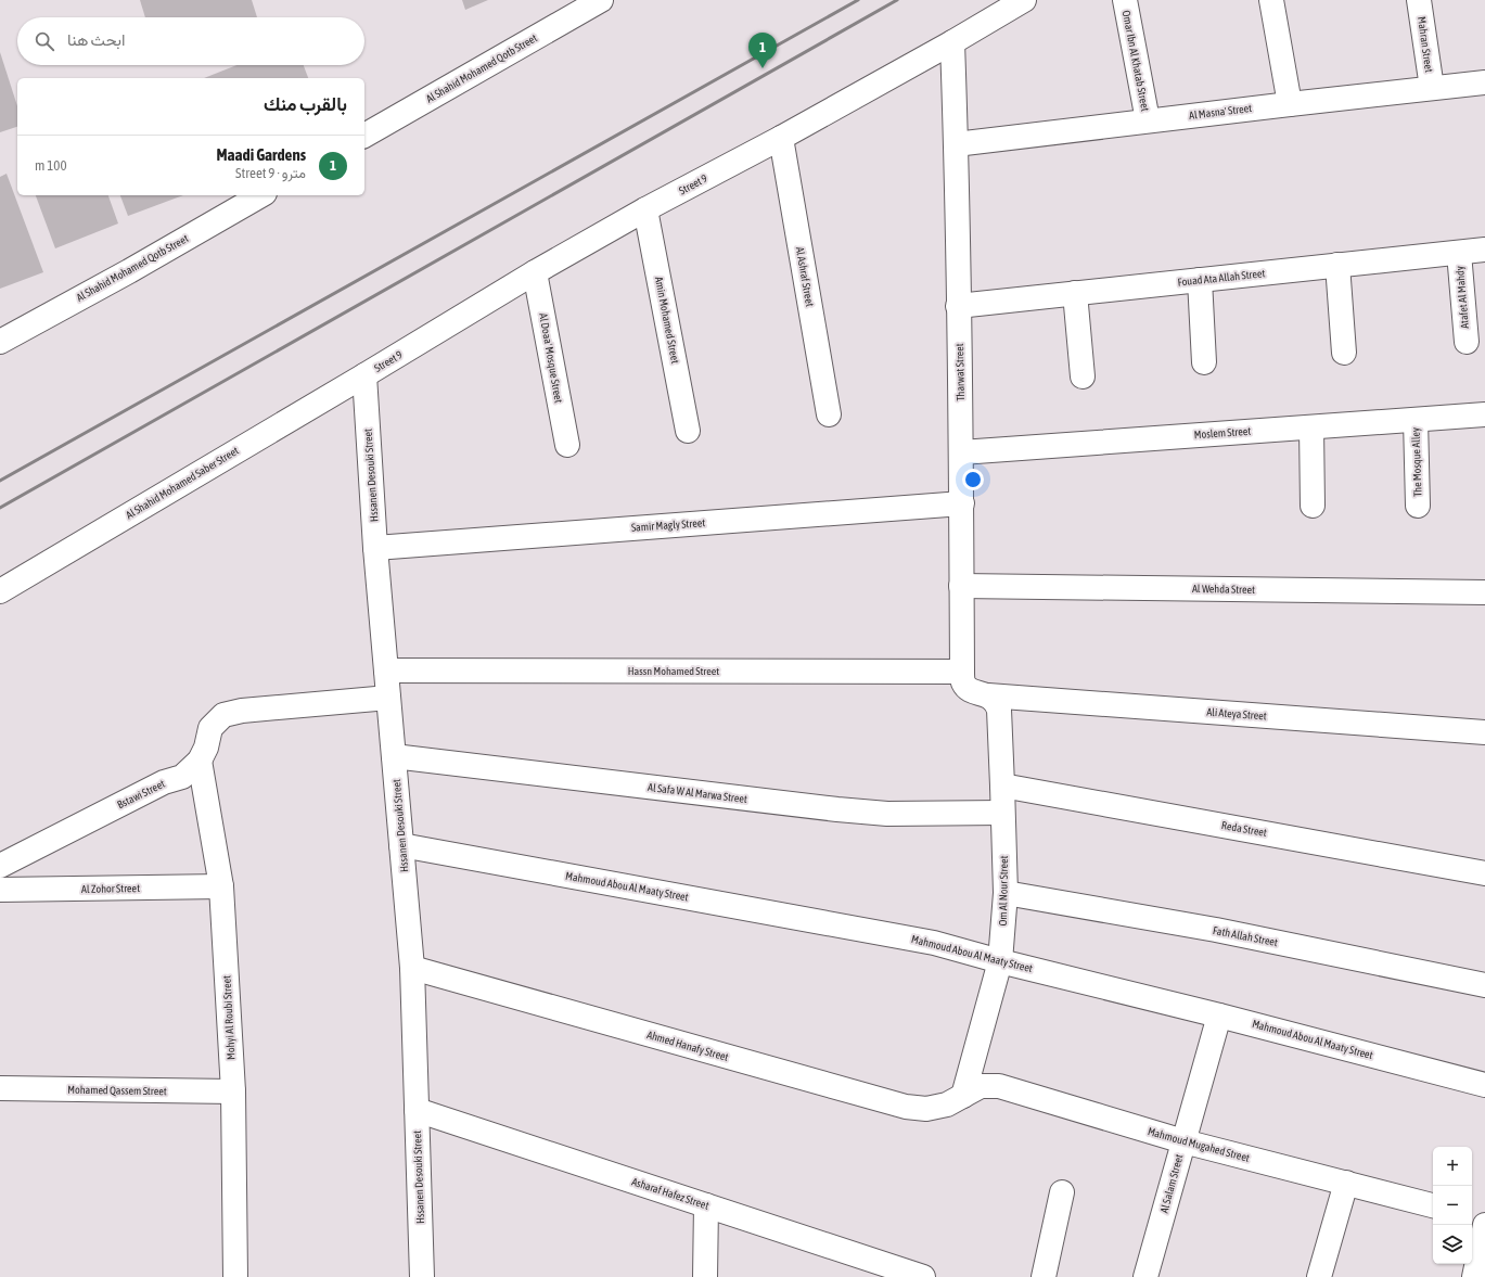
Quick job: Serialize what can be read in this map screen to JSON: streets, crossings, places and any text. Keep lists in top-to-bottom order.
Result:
{
  "streets": {
    "street": [
      "Mahran Street",
      "Omar Ibn Al Khatab Street",
      "Al Shahid Mohamed Qotb Street",
      "Al Masna' Street",
      "Street 9",
      "Al Ashraf Street",
      "Fouad Ata Allah Street",
      "Atafet Al Mahdy",
      "Amin Mohamed Street",
      "Al Doaa' Mosque Street",
      "Tharwat Street",
      "Moslem Street",
      "The Mosque Alley",
      "Hssanen Desouki Street",
      "Al Shahid Mohamed Saber Street",
      "Samir Magly Street",
      "Al Wehda Street",
      "Hassn Mohamed Street",
      "Ali Ateya Street",
      "Al Safa W Al Marwa Street",
      "Bstawi Street",
      "Reda Street",
      "Mahmoud Abou Al Maaty Street",
      "Al Zohor Street",
      "Om Al Nour Street",
      "Fath Allah Street",
      "Mohyi Al Roubi Street",
      "Ahmed Hanafy Street",
      "Mohamed Qassem Street",
      "Mahmoud Mugahed Street",
      "Al Salam Street",
      "Asharaf Hafez Street"
    ]
  },
  "crossings": [
    ["Mahran Street", "Al Masna' Street"],
    ["Omar Ibn Al Khatab Street", "Al Masna' Street"],
    ["Al Masna' Street", "Tharwat Street"],
    ["Street 9", "Al Ashraf Street"],
    ["Street 9", "Amin Mohamed Street"],
    ["Street 9", "Al Doaa' Mosque Street"],
    ["Street 9", "Tharwat Street"],
    ["Street 9", "Hssanen Desouki Street"],
    ["Street 9", "Al Shahid Mohamed Saber Street"],
    ["Fouad Ata Allah Street", "Atafet Al Mahdy"],
    ["Fouad Ata Allah Street", "Tharwat Street"],
    ["Tharwat Street", "Moslem Street"],
    ["Tharwat Street", "Samir Magly Street"],
    ["Tharwat Street", "Al Wehda Street"],
    ["Tharwat Street", "Hassn Mohamed Street"],
    ["Tharwat Street", "Ali Ateya Street"],
    ["Tharwat Street", "Om Al Nour Street"],
    ["Moslem Street", "The Mosque Alley"],
    ["Hssanen Desouki Street", "Al Shahid Mohamed Saber Street"],
    ["Hssanen Desouki Street", "Samir Magly Street"],
    ["Hssanen Desouki Street", "Hassn Mohamed Street"],
    ["Hssanen Desouki Street", "Al Safa W Al Marwa Street"],
    ["Hssanen Desouki Street", "Bstawi Street"],
    ["Hssanen Desouki Street", "Mahmoud Abou Al Maaty Street"],
    ["Hssanen Desouki Street", "Ahmed Hanafy Street"],
    ["Hssanen Desouki Street", "Asharaf Hafez Street"],
    ["Ali Ateya Street", "Om Al Nour Street"],
    ["Al Safa W Al Marwa Street", "Om Al Nour Street"],
    ["Bstawi Street", "Mohyi Al Roubi Street"],
    ["Reda Street", "Om Al Nour Street"],
    ["Mahmoud Abou Al Maaty Street", "Om Al Nour Street"],
    ["Mahmoud Abou Al Maaty Street", "Al Salam Street"],
    ["Al Zohor Street", "Mohyi Al Roubi Street"],
    ["Om Al Nour Street", "Fath Allah Street"],
    ["Om Al Nour Street", "Ahmed Hanafy Street"],
    ["Om Al Nour Street", "Mahmoud Mugahed Street"],
    ["Mohyi Al Roubi Street", "Mohamed Qassem Street"],
    ["Ahmed Hanafy Street", "Mahmoud Mugahed Street"],
    ["Mahmoud Mugahed Street", "Al Salam Street"]
  ],
  "page": {
    "search": "ابحث هنا",
    "pins": "1",
    "heading": "بالقرب منك",
    "list": [
      {
        "mark": "1",
        "name": "Maadi Gardens",
        "note": "مترو · Street 9",
        "value": "100 m"
      }
    ],
    "map_buttons": ["+", "−"]
  }
}
